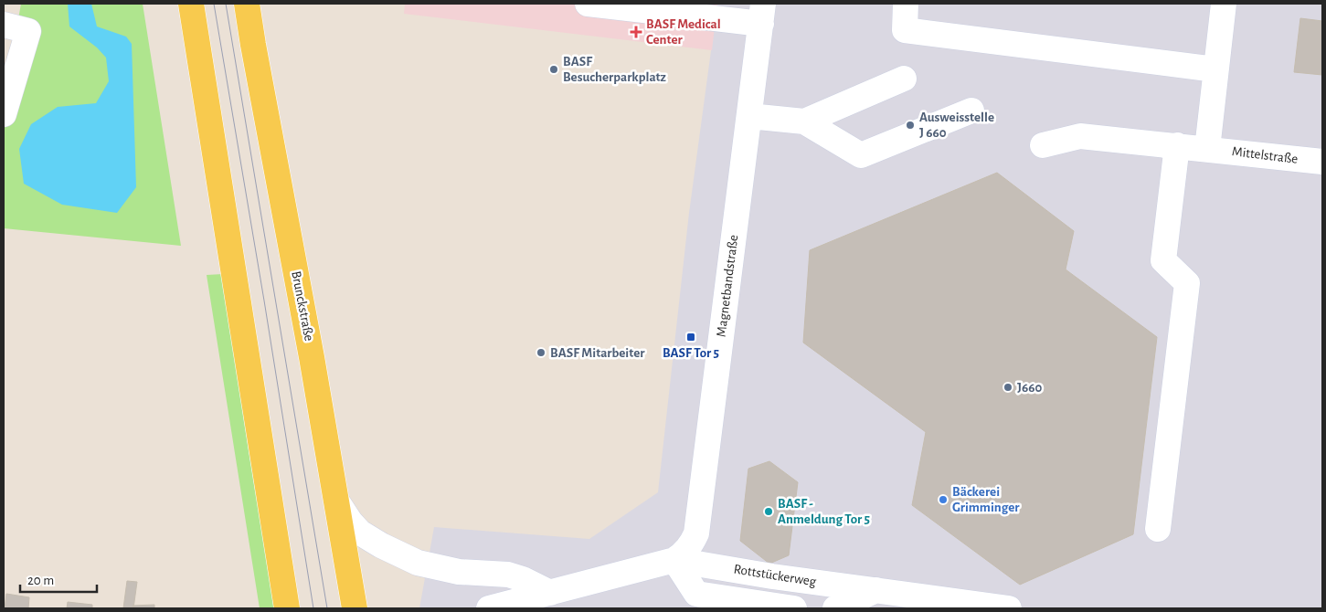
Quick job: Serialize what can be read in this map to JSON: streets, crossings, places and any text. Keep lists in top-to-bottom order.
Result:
{
  "streets": {
    "main road": ["Brunckstraße"],
    "street": ["Mittelstraße", "Magnetbandstraße", "Rottstückerweg"]
  },
  "crossings": [
    ["Magnetbandstraße", "Rottstückerweg"]
  ],
  "places": {
    "health": ["BASF Medical Center"],
    "other": [
      "BASF Besucherparkplatz",
      "Ausweisstelle J 660",
      "BASF Mitarbeiter",
      "J660",
      "Bäckerei Grimminger",
      "BASF - Anmeldung Tor 5"
    ],
    "transit": ["BASF Tor 5"]
  },
  "scale_bar": "20 m"
}
